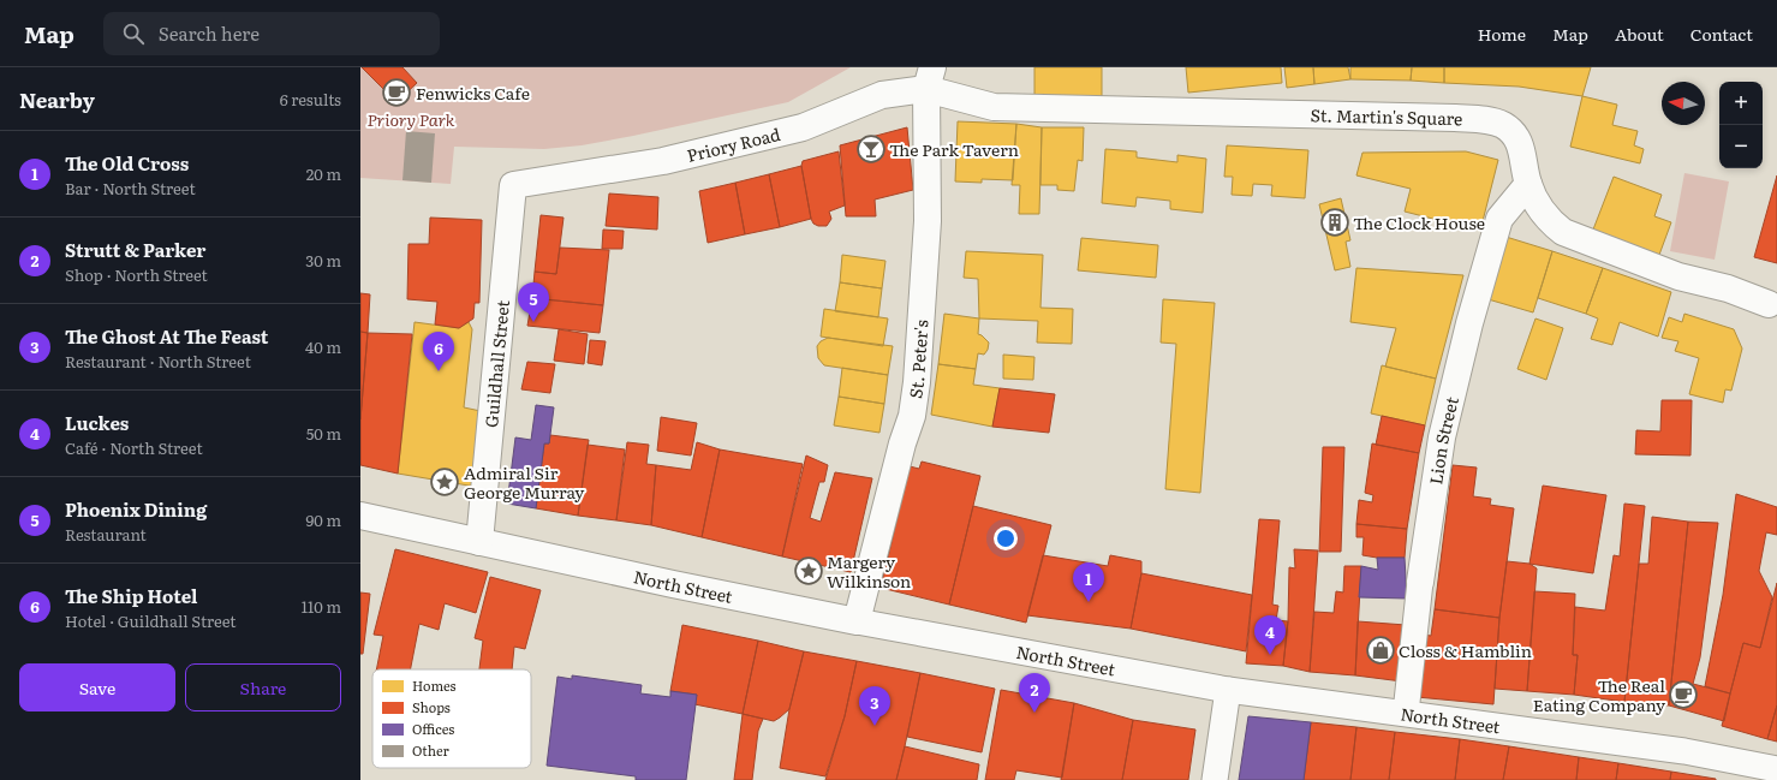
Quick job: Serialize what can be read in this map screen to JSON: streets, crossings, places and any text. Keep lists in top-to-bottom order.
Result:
{
  "streets": {
    "street": [
      "St. Martin's Square",
      "Priory Road",
      "St. Peter's",
      "Guildhall Street",
      "Lion Street",
      "North Street"
    ]
  },
  "crossings": [
    ["St. Martin's Square", "Priory Road"],
    ["St. Martin's Square", "St. Peter's"],
    ["St. Martin's Square", "Lion Street"],
    ["Priory Road", "St. Peter's"],
    ["Priory Road", "Guildhall Street"],
    ["St. Peter's", "North Street"],
    ["Guildhall Street", "North Street"],
    ["Lion Street", "North Street"]
  ],
  "parks": ["Priory Park"],
  "places": {
    "cafe": ["Fenwicks Cafe", "The Real Eating Company"],
    "bar": ["The Park Tavern"],
    "building": ["The Clock House"],
    "place": ["Admiral Sir George Murray", "Margery Wilkinson"],
    "shop": ["Closs & Hamblin"]
  },
  "legend": [
    "Homes",
    "Shops",
    "Offices",
    "Other"
  ],
  "north": "left",
  "page": {
    "header": "Map",
    "search": "Search here",
    "nav": [
      "Home",
      "Map",
      "About",
      "Contact"
    ],
    "heading": ["Nearby", "6 results"],
    "map_buttons": ["+", "−"],
    "list": [
      {
        "mark": "1",
        "name": "The Old Cross",
        "note": "Bar · North Street",
        "value": "20 m"
      },
      {
        "mark": "2",
        "name": "Strutt & Parker",
        "note": "Shop · North Street",
        "value": "30 m"
      },
      {
        "mark": "3",
        "name": "The Ghost At The Feast",
        "note": "Restaurant · North Street",
        "value": "40 m"
      },
      {
        "mark": "4",
        "name": "Luckes",
        "note": "Café · North Street",
        "value": "50 m"
      },
      {
        "mark": "5",
        "name": "Phoenix Dining",
        "note": "Restaurant",
        "value": "90 m"
      },
      {
        "mark": "6",
        "name": "The Ship Hotel",
        "note": "Hotel · Guildhall Street",
        "value": "110 m"
      }
    ],
    "pins": [
      "5",
      "6",
      "1",
      "4",
      "2",
      "3"
    ],
    "buttons": ["Save", "Share"]
  }
}
